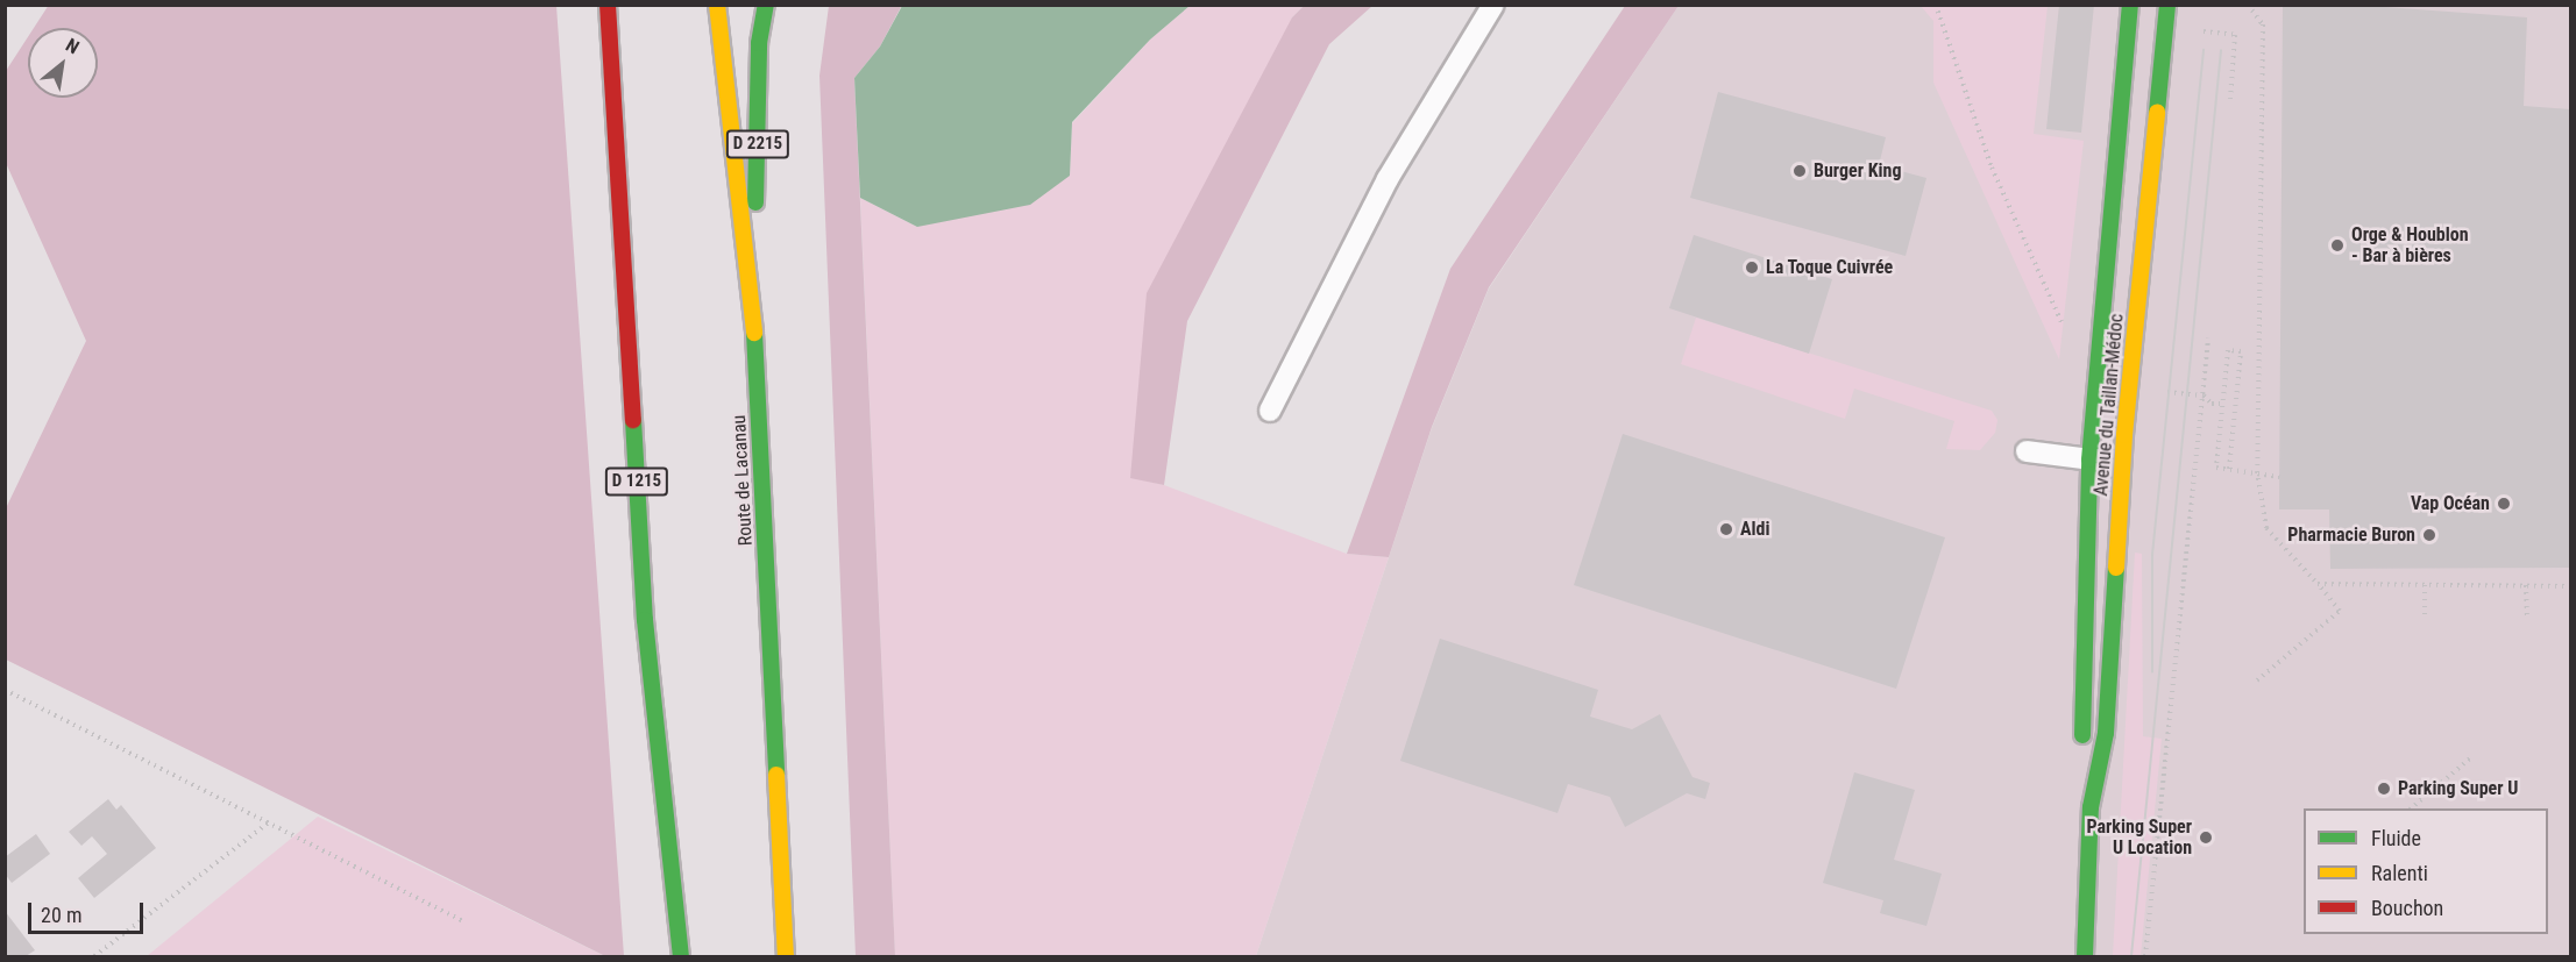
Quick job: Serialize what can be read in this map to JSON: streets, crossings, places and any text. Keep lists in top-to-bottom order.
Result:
{
  "streets": {
    "main road": [
      "D 2215",
      "Avenue du Taillan-Médoc",
      "Route de Lacanau",
      "D 1215"
    ]
  },
  "crossings": [
    ["D 2215", "Route de Lacanau"]
  ],
  "places": [
    "Burger King",
    "Orge & Houblon - Bar à bières",
    "La Toque Cuivrée",
    "Vap Océan",
    "Aldi",
    "Pharmacie Buron",
    "Parking Super U",
    "Parking Super U Location"
  ],
  "legend": ["Fluide", "Ralenti", "Bouchon"],
  "scale_bar": "20 m",
  "north": "top right"
}
